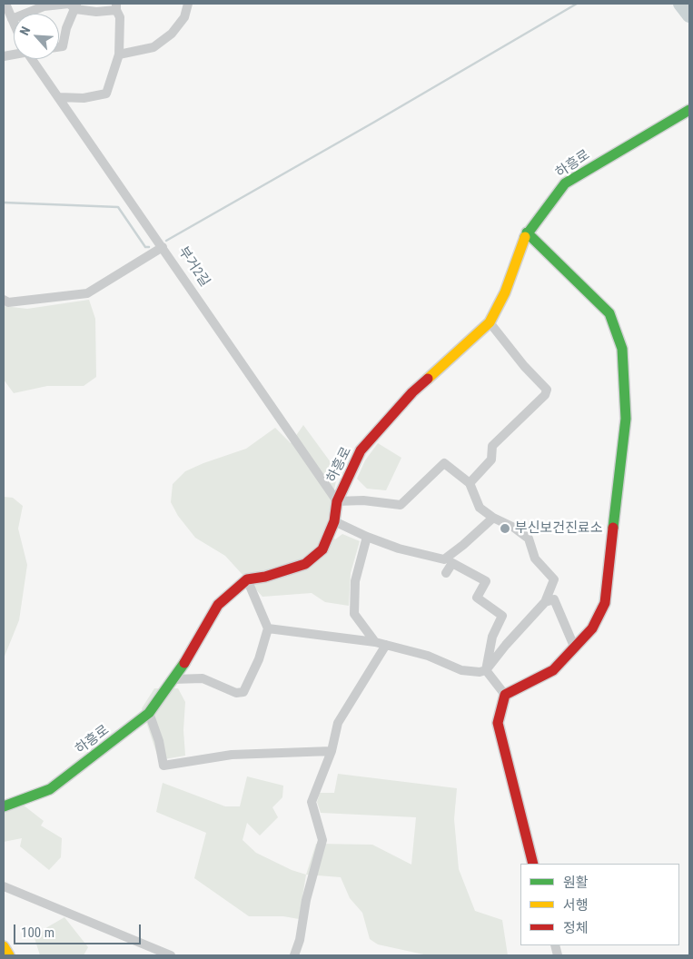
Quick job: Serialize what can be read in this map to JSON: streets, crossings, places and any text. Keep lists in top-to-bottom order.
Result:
{
  "streets": {
    "street": ["하흥로", "부거2길"]
  },
  "crossings": [
    ["하흥로", "부거2길"]
  ],
  "places": ["부신보건진료소"],
  "legend": ["원활", "서행", "정체"],
  "scale_bar": "100 m",
  "north": "top left"
}
